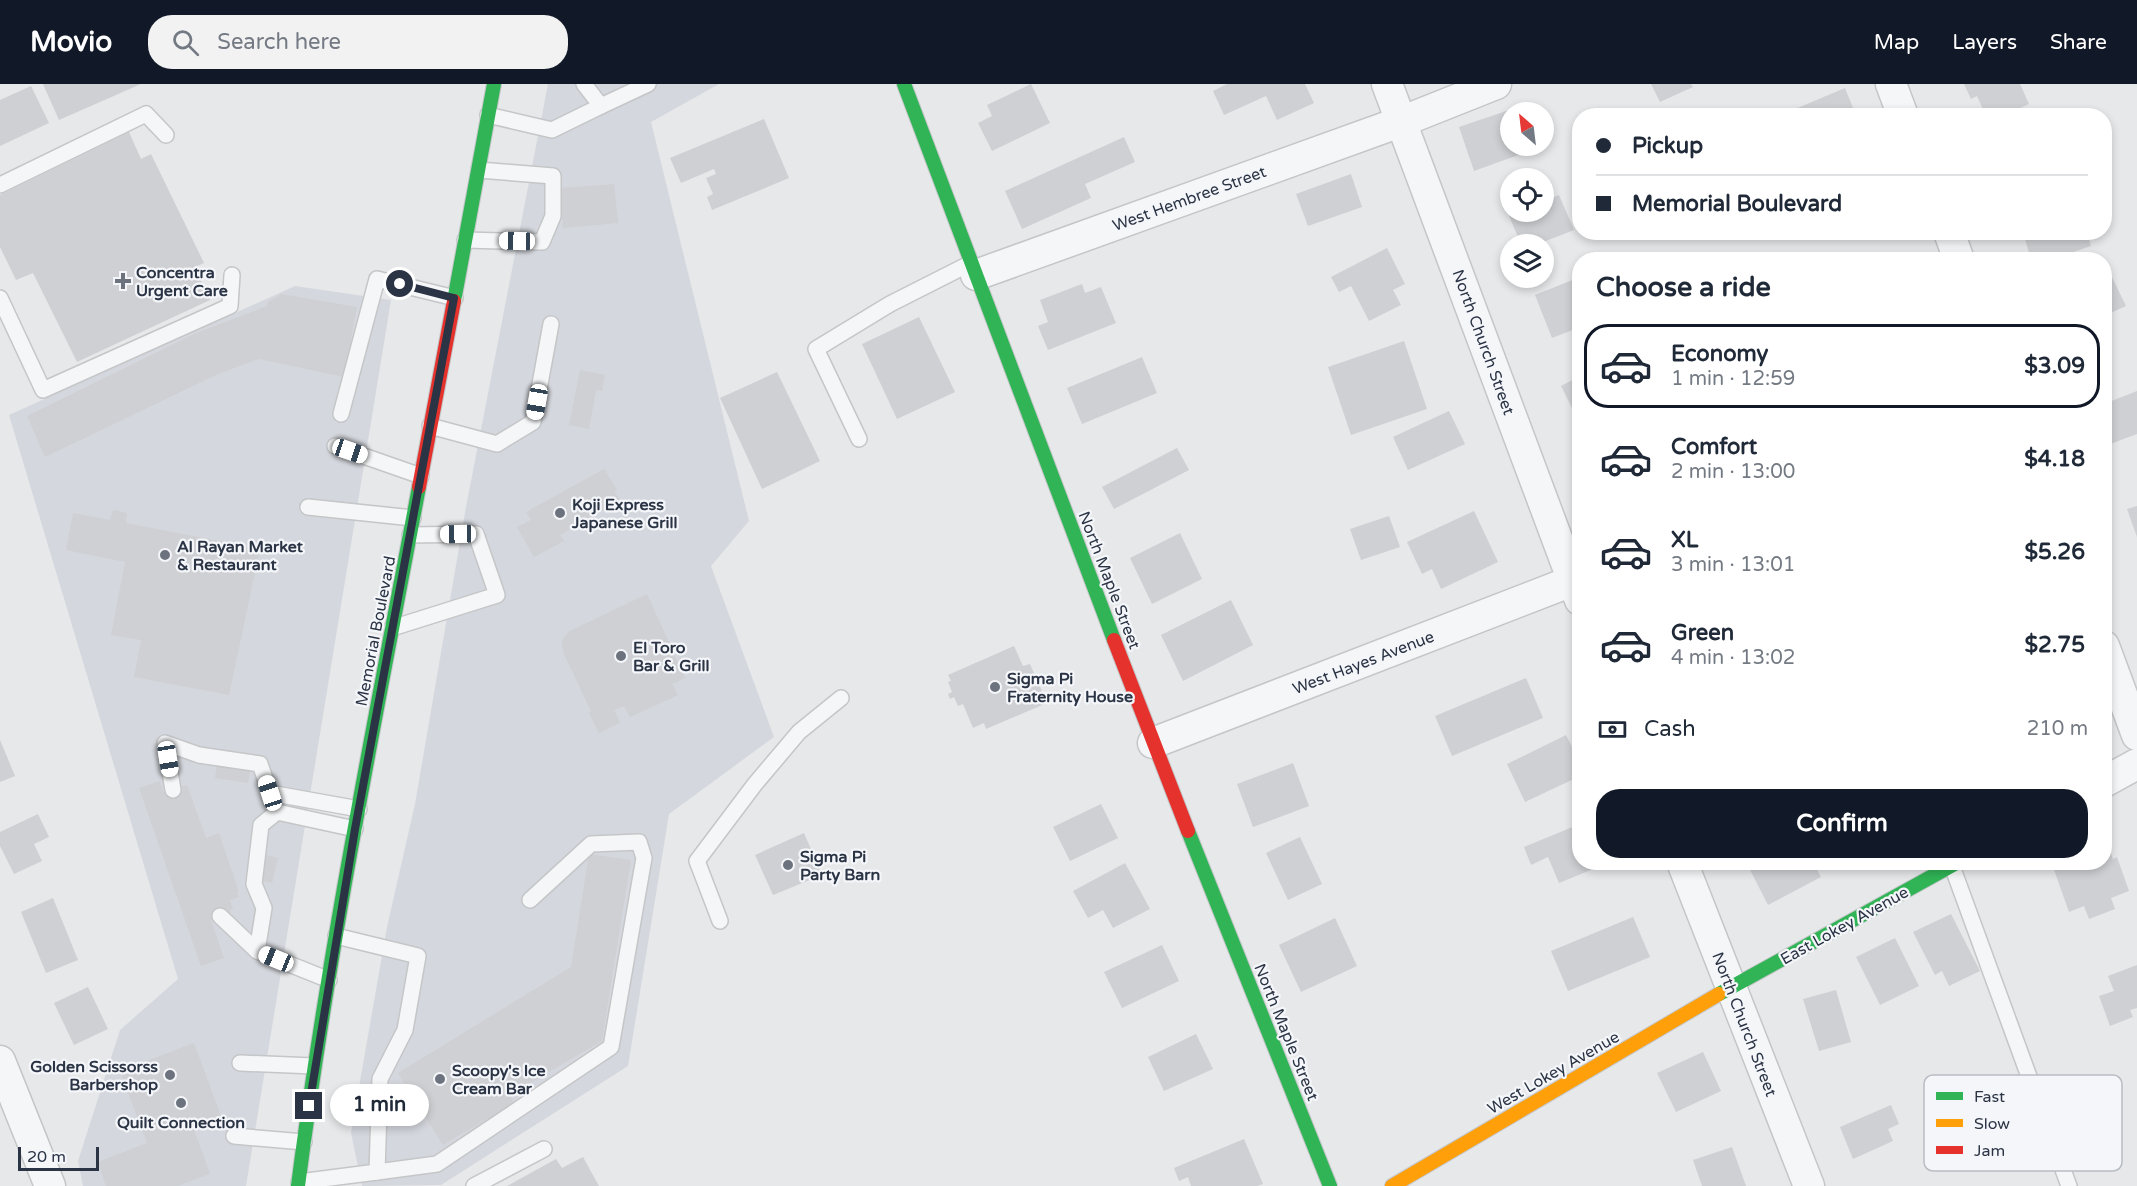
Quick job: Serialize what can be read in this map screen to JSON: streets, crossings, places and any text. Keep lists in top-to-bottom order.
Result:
{
  "streets": {
    "street": [
      "West Hembree Street",
      "North Church Street",
      "North Maple Street",
      "Memorial Boulevard",
      "West Hayes Avenue",
      "East Lokey Avenue",
      "West Lokey Avenue"
    ]
  },
  "crossings": [
    ["West Hembree Street", "North Church Street"],
    ["West Hembree Street", "North Maple Street"],
    ["North Church Street", "East Lokey Avenue"],
    ["North Church Street", "West Lokey Avenue"],
    ["North Maple Street", "West Hayes Avenue"],
    ["East Lokey Avenue", "West Lokey Avenue"]
  ],
  "places": {
    "health": ["Concentra Urgent Care"],
    "other": [
      "Koji Express Japanese Grill",
      "Al Rayan Market & Restaurant",
      "El Toro Bar & Grill",
      "Sigma Pi Fraternity House",
      "Sigma Pi Party Barn",
      "Golden Scissorss Barbershop",
      "Scoopy's Ice Cream Bar",
      "Quilt Connection"
    ]
  },
  "legend": ["Fast", "Slow", "Jam"],
  "scale_bar": "20 m",
  "north": "top left",
  "page": {
    "header": "Movio",
    "search": "Search here",
    "nav": ["Map", "Layers", "Share"],
    "banner": ["Pickup", "Memorial Boulevard"],
    "heading": "Choose a ride",
    "list": [
      {
        "name": "Economy",
        "note": "1 min · 12:59",
        "value": "$3.09"
      },
      {
        "name": "Comfort",
        "note": "2 min · 13:00",
        "value": "$4.18"
      },
      {
        "name": "XL",
        "note": "3 min · 13:01",
        "value": "$5.26"
      },
      {
        "name": "Green",
        "note": "4 min · 13:02",
        "value": "$2.75"
      }
    ],
    "pay": ["Cash", "210 m"],
    "buttons": "Confirm",
    "bubble": "1 min",
    "scale": "20 m"
  }
}
